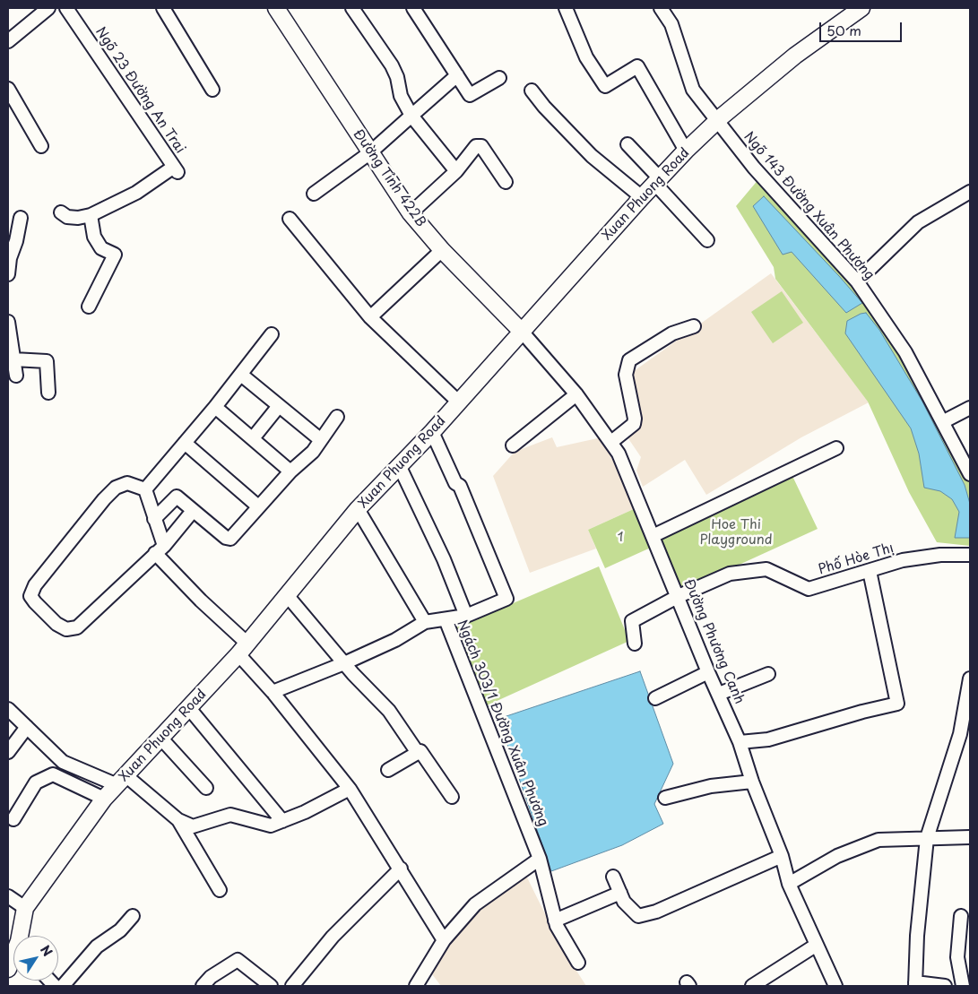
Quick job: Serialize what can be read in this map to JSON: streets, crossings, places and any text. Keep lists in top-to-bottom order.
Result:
{
  "streets": {
    "main road": ["Đường Tỉnh 422B", "Xuan Phuong Road"],
    "street": [
      "Ngõ 23 Đường An Trai",
      "Ngõ 143 Đường Xuân Phương",
      "Phố Hòe Thị",
      "Đường Phương Canh",
      "Ngách 303/1 Đường Xuân Phương"
    ]
  },
  "crossings": [
    ["Đường Tỉnh 422B", "Xuan Phuong Road"],
    ["Đường Tỉnh 422B", "Đường Phương Canh"],
    ["Xuan Phuong Road", "Ngõ 143 Đường Xuân Phương"],
    ["Xuan Phuong Road", "Đường Phương Canh"],
    ["Phố Hòe Thị", "Đường Phương Canh"]
  ],
  "parks": ["Hoe Thi Playground", "1"],
  "scale_bar": "50 m",
  "north": "top right"
}
